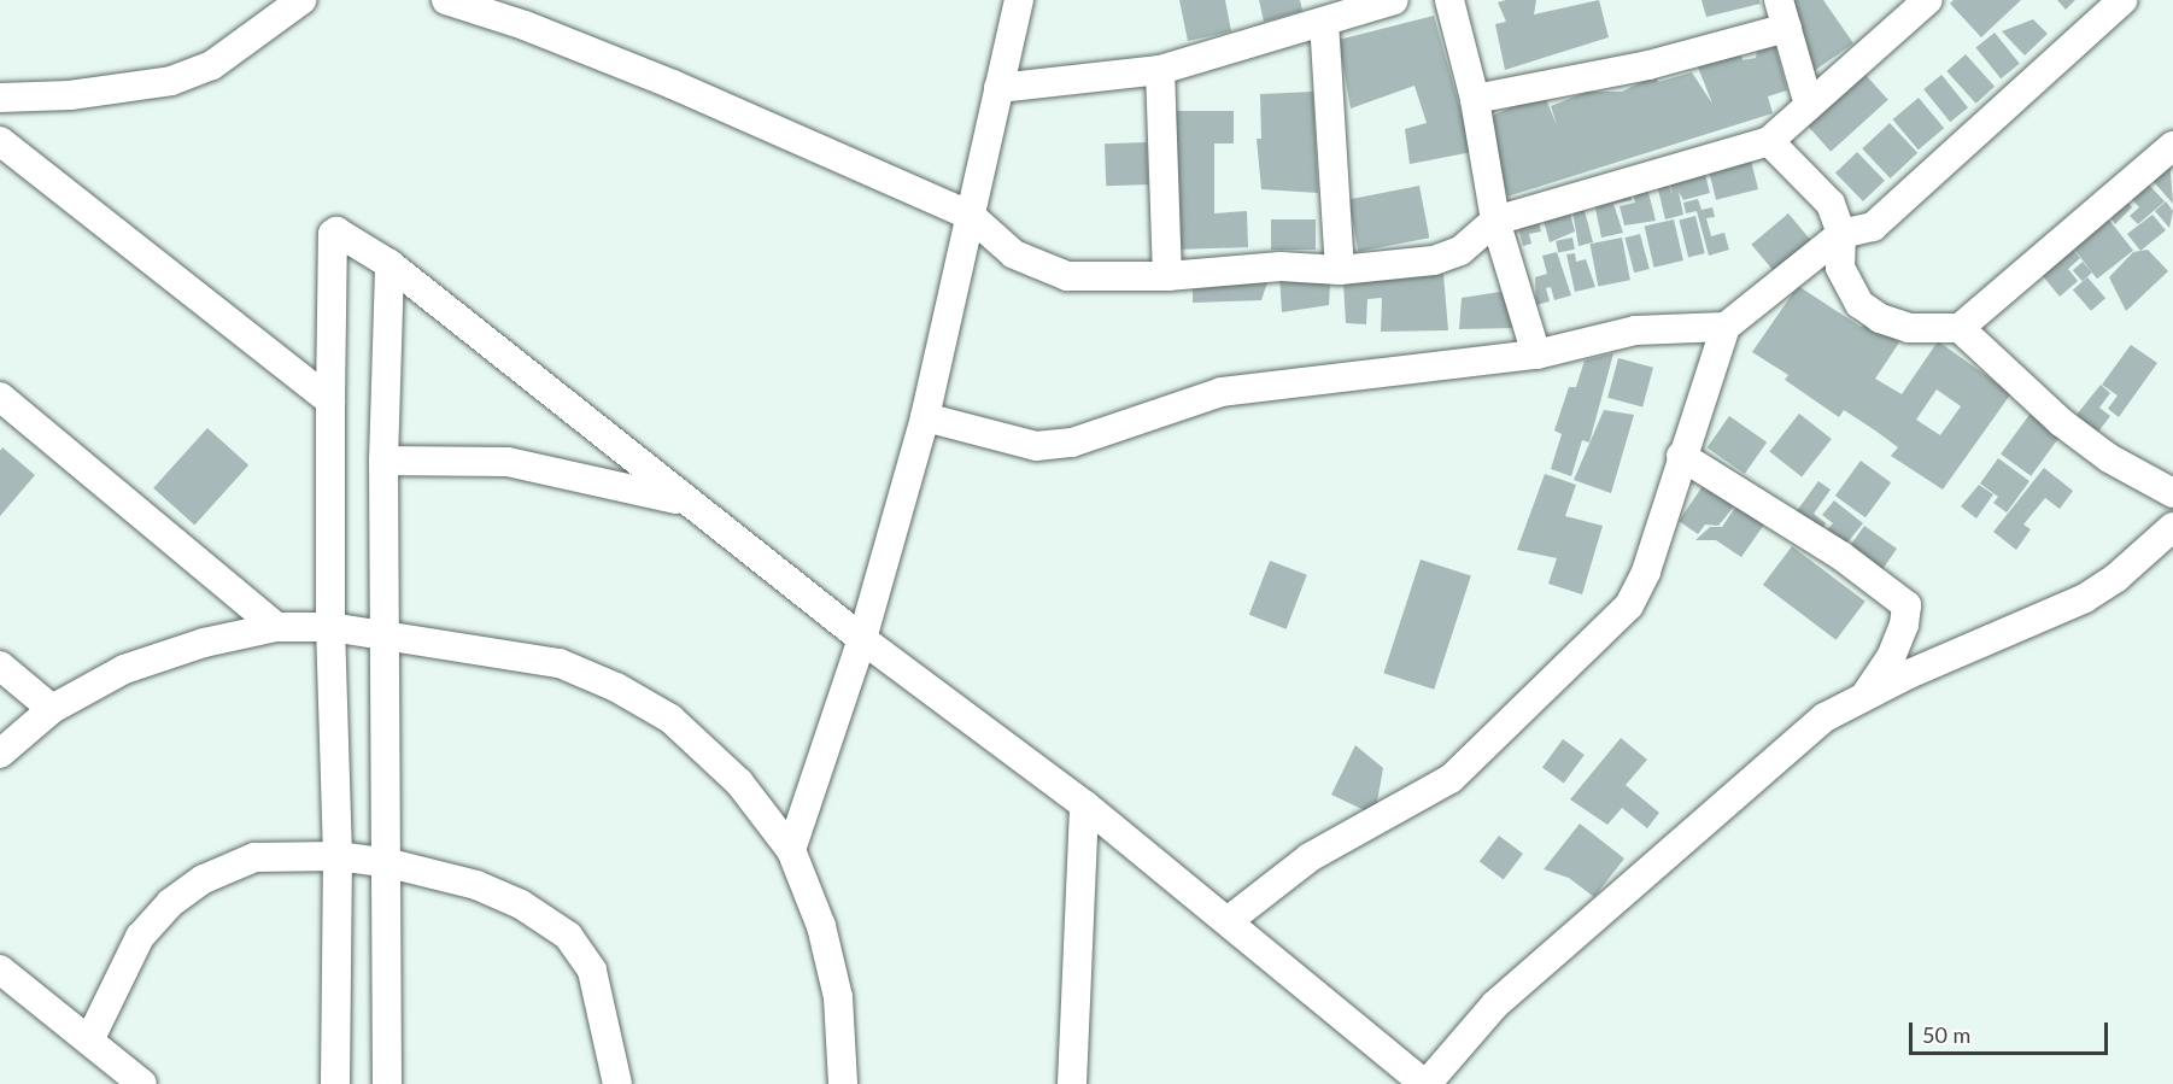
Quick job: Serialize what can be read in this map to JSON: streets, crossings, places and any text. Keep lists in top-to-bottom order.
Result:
{
  "scale_bar": "50 m"
}
